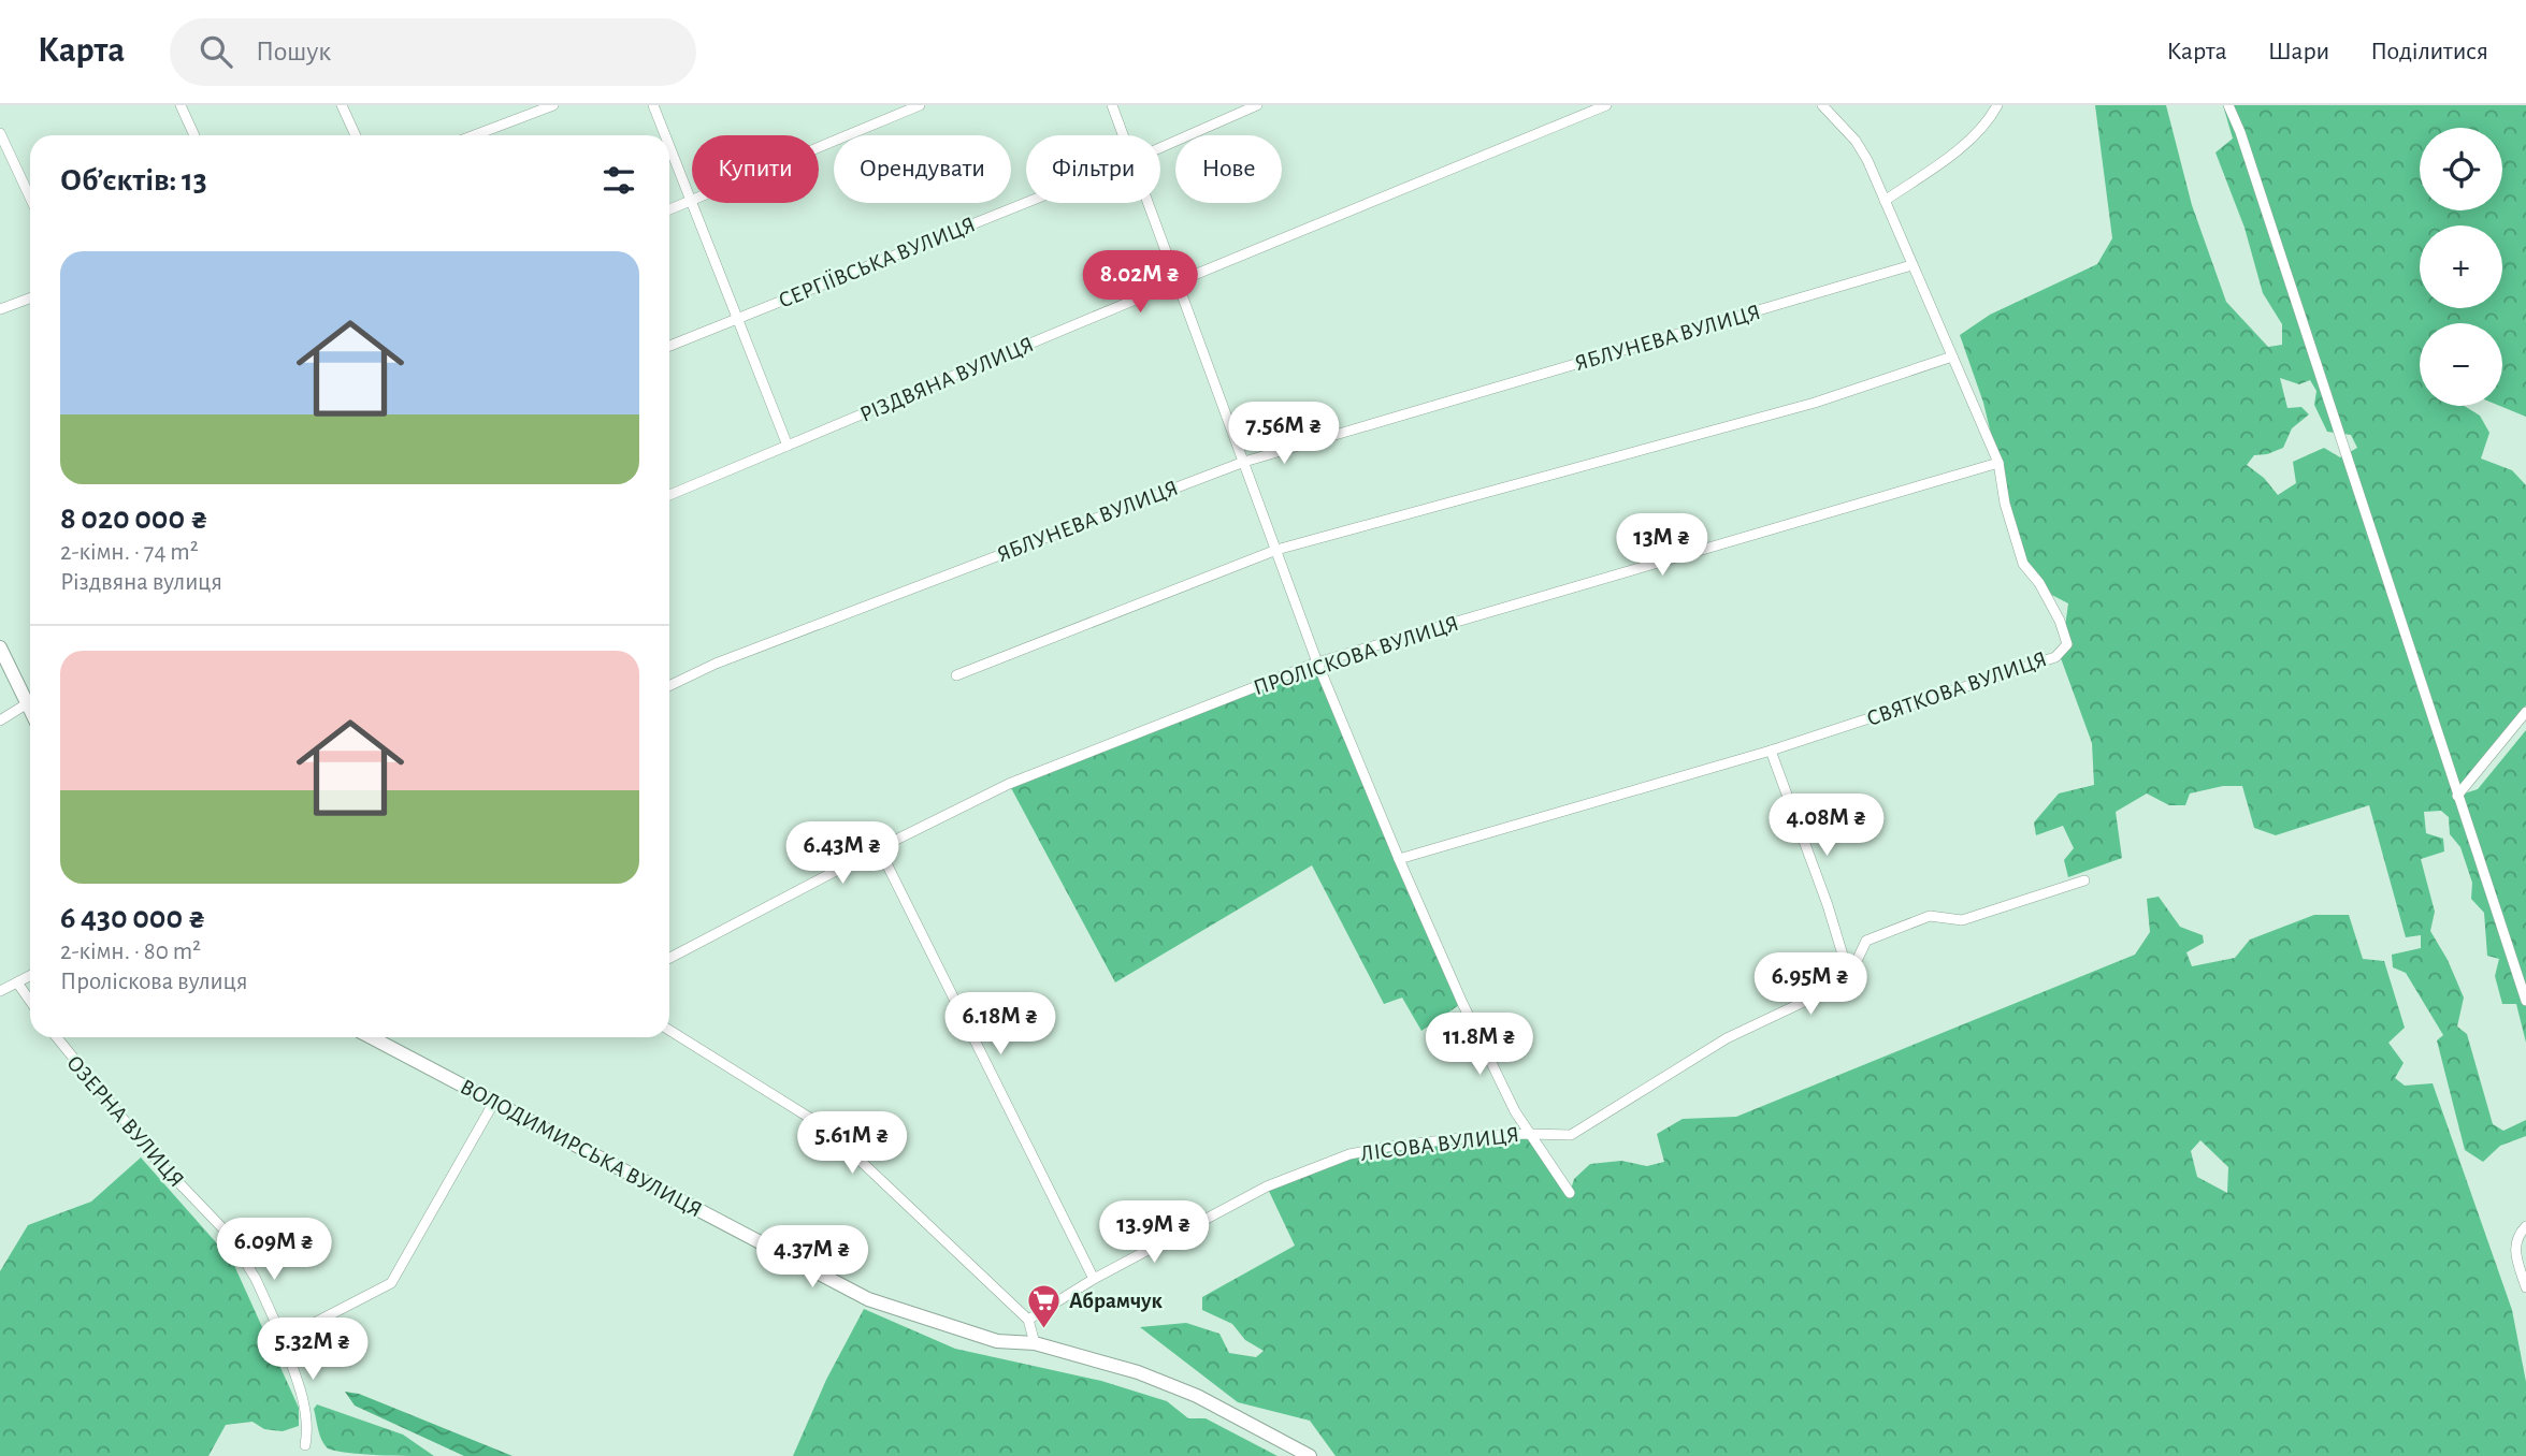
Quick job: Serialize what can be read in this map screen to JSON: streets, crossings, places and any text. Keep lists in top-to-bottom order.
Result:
{
  "streets": {
    "main road": ["ВОЛОДИМИРСЬКА ВУЛИЦЯ"],
    "street": [
      "СЕРГІЇВСЬКА ВУЛИЦЯ",
      "ЯБЛУНЕВА ВУЛИЦЯ",
      "РІЗДВЯНА ВУЛИЦЯ",
      "ПРОЛІСКОВА ВУЛИЦЯ",
      "СВЯТКОВА ВУЛИЦЯ",
      "ОЗЕРНА ВУЛИЦЯ",
      "ЛІСОВА ВУЛИЦЯ"
    ]
  },
  "crossings": [
    ["ЯБЛУНЕВА ВУЛИЦЯ", "СВЯТКОВА ВУЛИЦЯ"],
    ["ПРОЛІСКОВА ВУЛИЦЯ", "СВЯТКОВА ВУЛИЦЯ"]
  ],
  "places": {
    "supermarket": ["Абрамчук"]
  },
  "page": {
    "header": "Карта",
    "search": "Пошук",
    "nav": ["Карта", "Шари", "Поділитися"],
    "map_buttons": ["+", "−"],
    "chip": [
      "Купити",
      "Орендувати",
      "Фільтри",
      "Нове"
    ],
    "heading": "Об’єктів: 13",
    "list": [
      {
        "name": "8 020 000 ₴",
        "note": "2-кімн. · 74 m² · Різдвяна вулиця"
      },
      {
        "name": "6 430 000 ₴",
        "note": "2-кімн. · 80 m² · Проліскова вулиця"
      }
    ],
    "price": [
      "8.02M ₴",
      "7.56M ₴",
      "13M ₴",
      "4.08M ₴",
      "6.43M ₴",
      "6.95M ₴",
      "6.18M ₴",
      "11.8M ₴",
      "5.61M ₴",
      "13.9M ₴",
      "6.09M ₴",
      "4.37M ₴",
      "5.32M ₴"
    ]
  }
}
